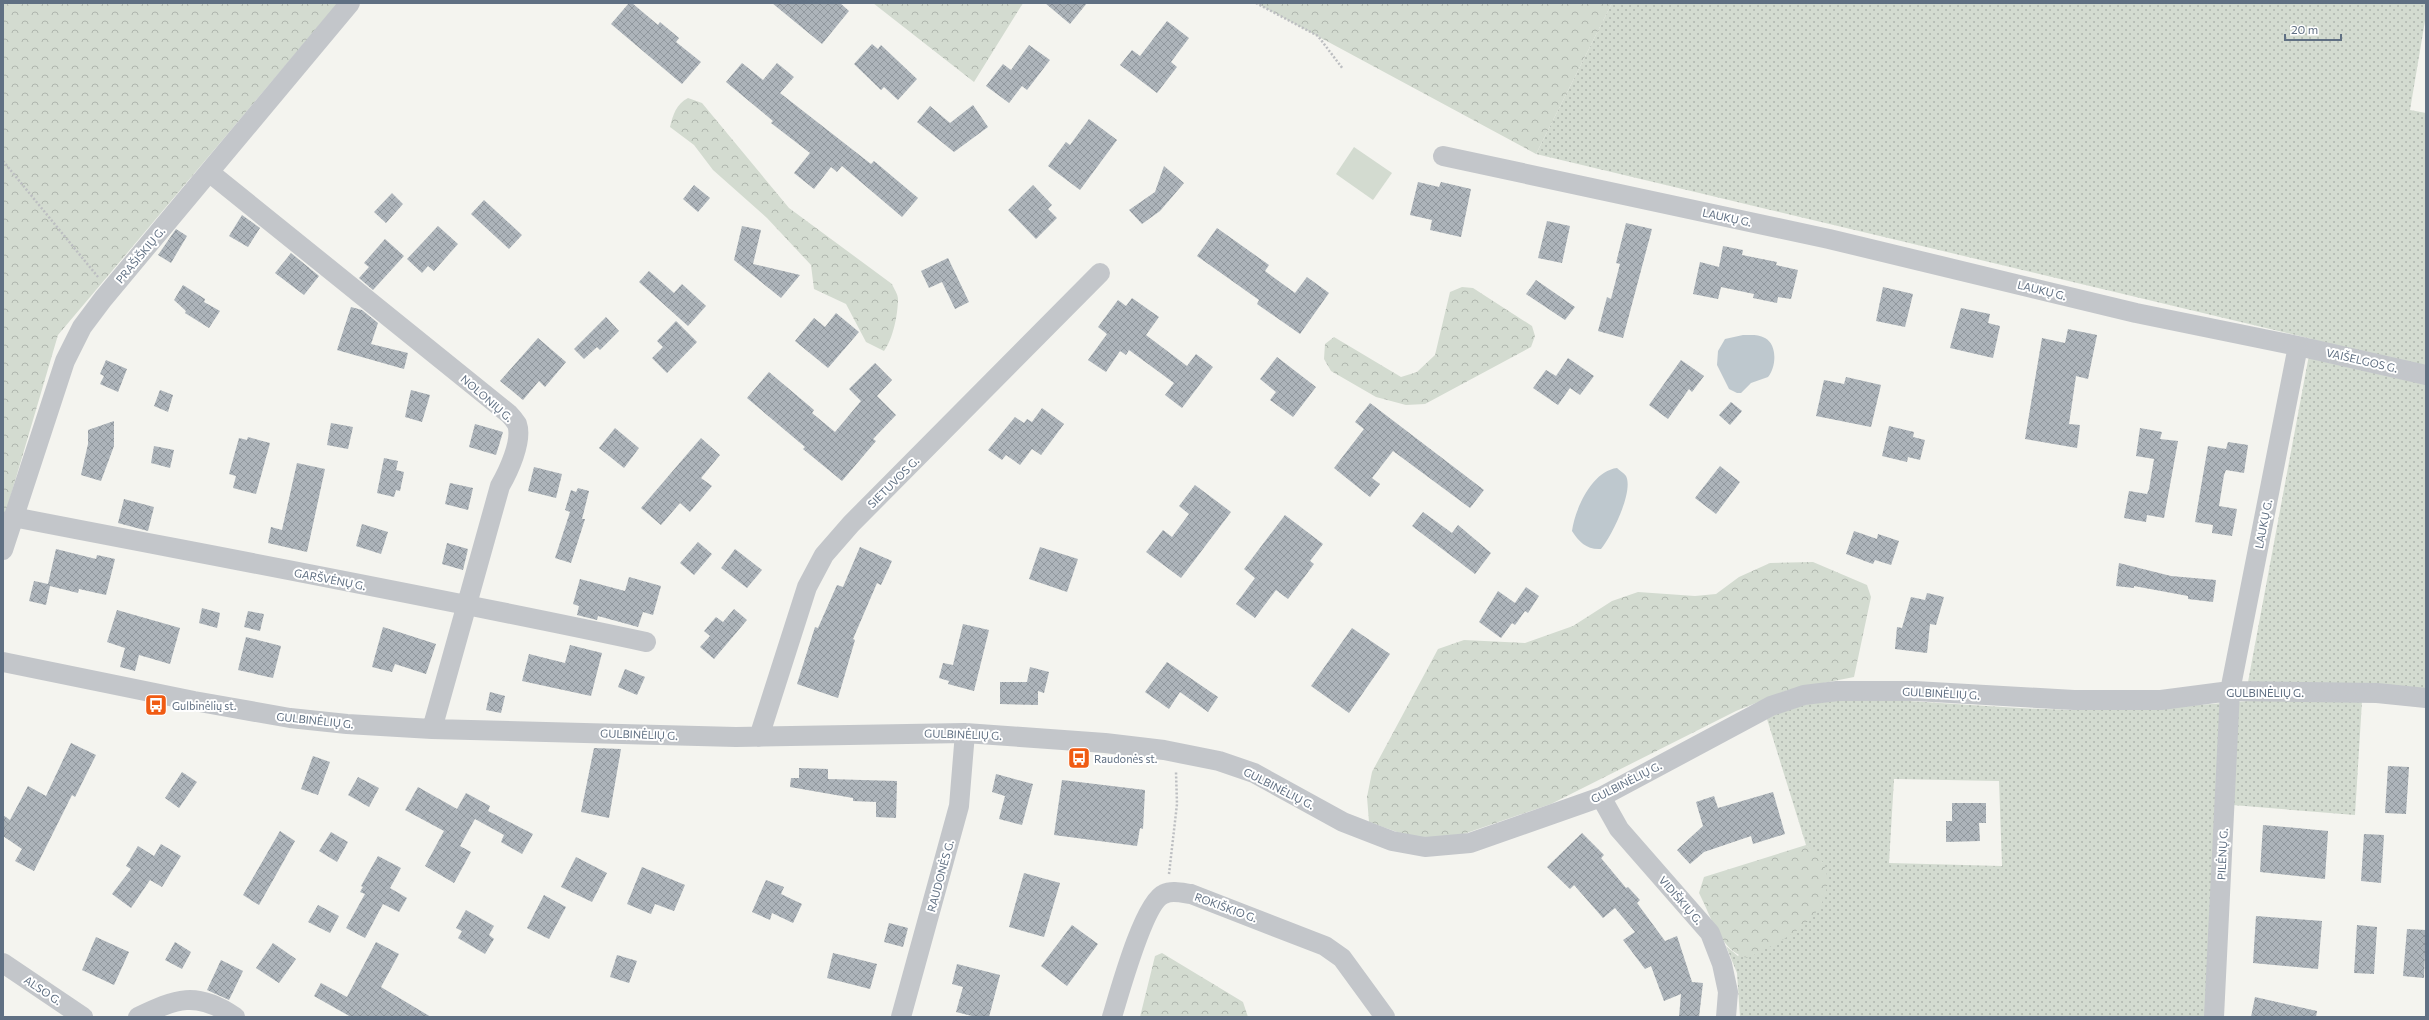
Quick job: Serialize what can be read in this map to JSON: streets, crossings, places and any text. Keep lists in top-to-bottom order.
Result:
{
  "streets": {
    "street": [
      "LAUKŲ G.",
      "PRAŠIŠKIŲ G.",
      "VAIŠELGOS G.",
      "NOLONIŲ G.",
      "SIETUVOS G.",
      "GARŠVĖNŲ G.",
      "GULBINĖLIŲ G.",
      "PILĖNŲ G.",
      "RAUDONĖS G.",
      "VIDIŠKIŲ G.",
      "ROKIŠKIO G.",
      "ALSO G."
    ]
  },
  "crossings": [
    ["LAUKŲ G.", "VAIŠELGOS G."],
    ["LAUKŲ G.", "GULBINĖLIŲ G."],
    ["LAUKŲ G.", "PILĖNŲ G."],
    ["PRAŠIŠKIŲ G.", "NOLONIŲ G."],
    ["PRAŠIŠKIŲ G.", "GARŠVĖNŲ G."],
    ["NOLONIŲ G.", "GARŠVĖNŲ G."],
    ["NOLONIŲ G.", "GULBINĖLIŲ G."],
    ["SIETUVOS G.", "GULBINĖLIŲ G."],
    ["GULBINĖLIŲ G.", "PILĖNŲ G."],
    ["GULBINĖLIŲ G.", "RAUDONĖS G."],
    ["GULBINĖLIŲ G.", "VIDIŠKIŲ G."]
  ],
  "places": {
    "bus stop": ["Gulbinėlių st.", "Raudonės st."]
  },
  "scale_bar": "20 m"
}
